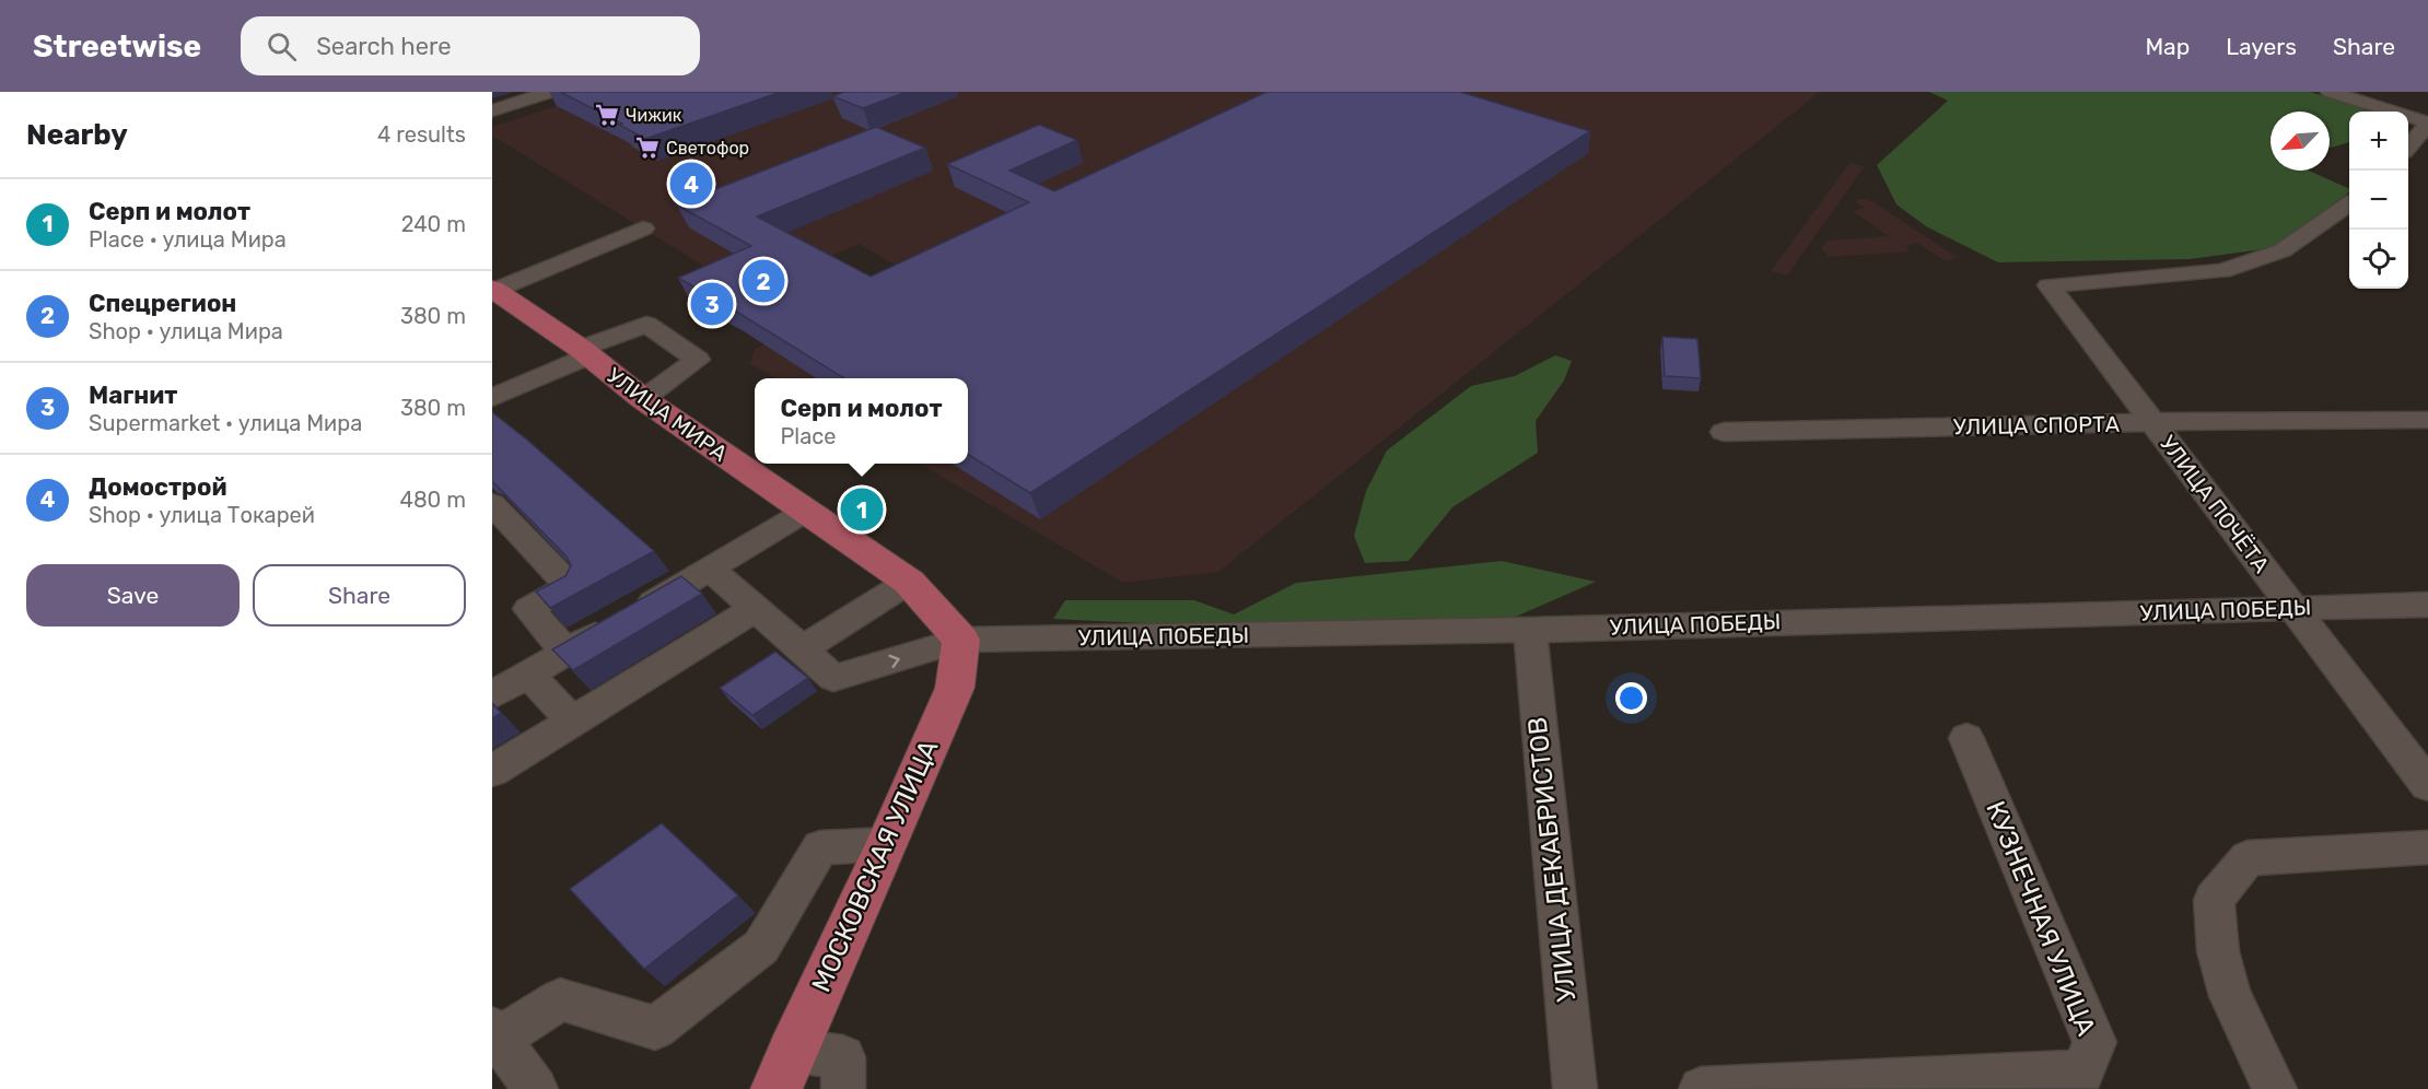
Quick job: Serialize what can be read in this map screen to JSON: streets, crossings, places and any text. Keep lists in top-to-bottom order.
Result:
{
  "streets": {
    "main road": ["УЛИЦА МИРА", "МОСКОВСКАЯ УЛИЦА"],
    "street": [
      "УЛИЦА СПОРТА",
      "УЛИЦА ПОЧЁТА",
      "УЛИЦА ПОБЕДЫ",
      "УЛИЦА ДЕКАБРИСТОВ",
      "КУЗНЕЧНАЯ УЛИЦА"
    ]
  },
  "crossings": [
    ["УЛИЦА МИРА", "УЛИЦА ПОБЕДЫ"],
    ["УЛИЦА МИРА", "МОСКОВСКАЯ УЛИЦА"],
    ["УЛИЦА СПОРТА", "УЛИЦА ПОЧЁТА"],
    ["УЛИЦА ПОЧЁТА", "УЛИЦА ПОБЕДЫ"],
    ["УЛИЦА ПОБЕДЫ", "УЛИЦА ДЕКАБРИСТОВ"],
    ["УЛИЦА ПОБЕДЫ", "МОСКОВСКАЯ УЛИЦА"]
  ],
  "places": {
    "supermarket": ["Чижик", "Светофор"]
  },
  "north": "bottom left",
  "page": {
    "header": "Streetwise",
    "search": "Search here",
    "nav": ["Map", "Layers", "Share"],
    "heading": ["Nearby", "4 results"],
    "map_buttons": ["+", "−"],
    "pins": [
      "4",
      "2",
      "3",
      "1"
    ],
    "list": [
      {
        "mark": "1",
        "name": "Серп и молот",
        "note": "Place · улица Мира",
        "value": "240 m"
      },
      {
        "mark": "2",
        "name": "Спецрегион",
        "note": "Shop · улица Мира",
        "value": "380 m"
      },
      {
        "mark": "3",
        "name": "Магнит",
        "note": "Supermarket · улица Мира",
        "value": "380 m"
      },
      {
        "mark": "4",
        "name": "Домострой",
        "note": "Shop · улица Токарей",
        "value": "480 m"
      }
    ],
    "popup": ["Серп и молот", "Place"],
    "buttons": ["Save", "Share"]
  }
}
